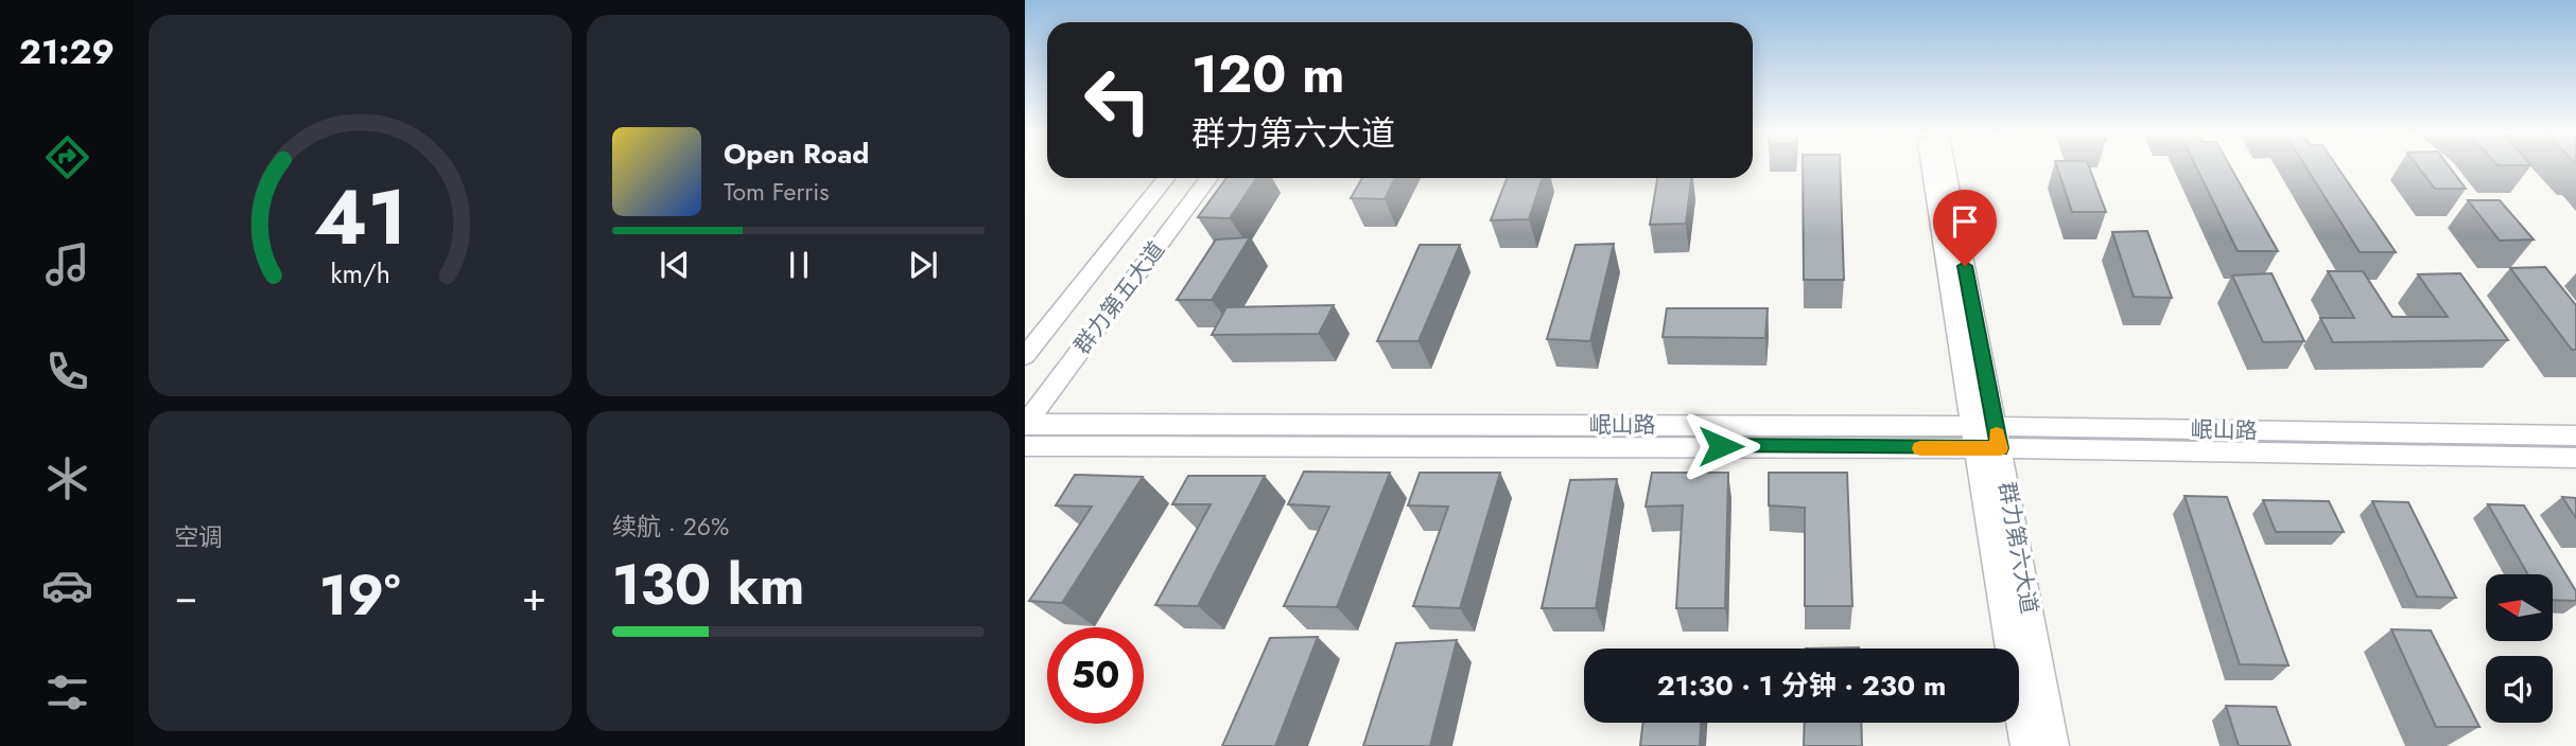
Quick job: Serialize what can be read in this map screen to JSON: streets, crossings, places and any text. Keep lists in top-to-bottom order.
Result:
{
  "streets": {
    "main road": ["群力第五大道", "岷山路", "群力第六大道"]
  },
  "crossings": [
    ["群力第五大道", "岷山路"],
    ["岷山路", "群力第六大道"]
  ],
  "north": "left",
  "page": {
    "tabs": "21:29",
    "turn": ["120 m", "群力第六大道"],
    "song": ["Open Road", "Tom Ferris"],
    "tile": [
      "空调",
      ["续航 · 26%", "130 km"]
    ],
    "heat": ["−", "19°", "+"],
    "limit": "50",
    "trip": "21:30 · 1 分钟 · 230 m",
    "gauge": ["41", "km/h"]
  }
}
